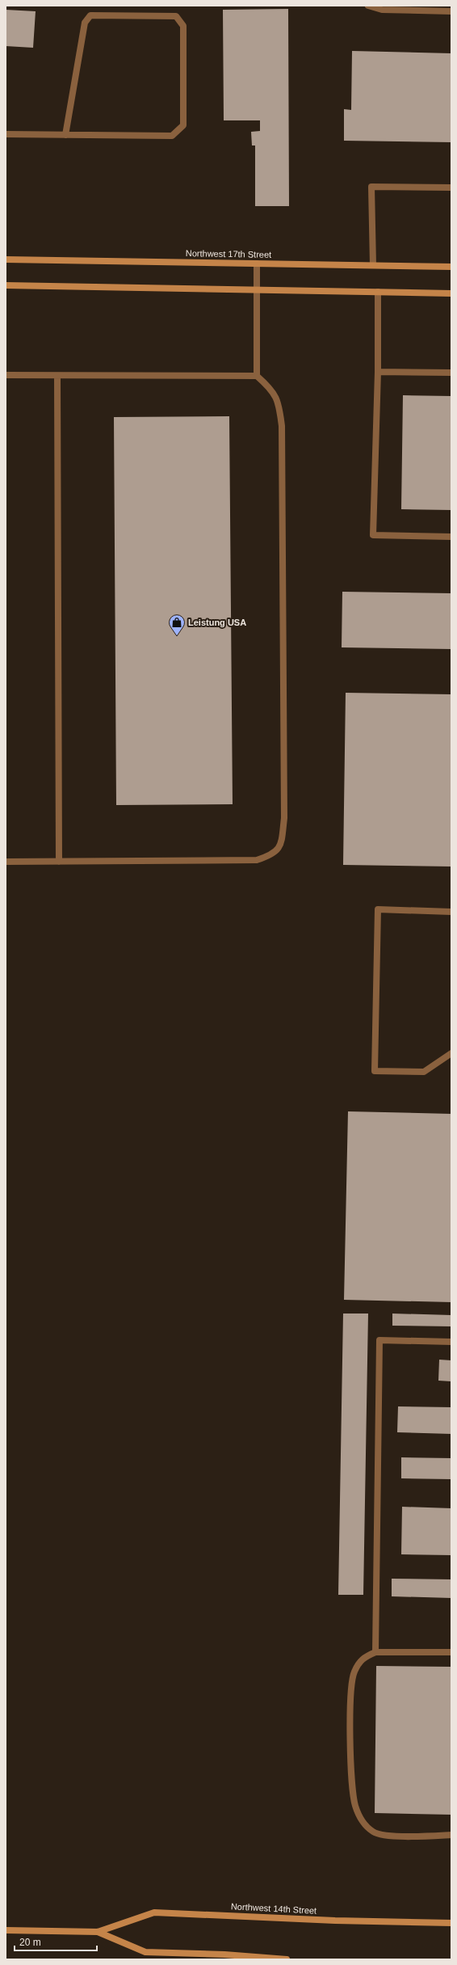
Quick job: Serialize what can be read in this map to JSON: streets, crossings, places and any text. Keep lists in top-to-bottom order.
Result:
{
  "streets": {
    "street": ["Northwest 17th Street", "Northwest 14th Street"]
  },
  "places": {
    "shop": ["Leistung USA"]
  },
  "scale_bar": "20 m"
}
